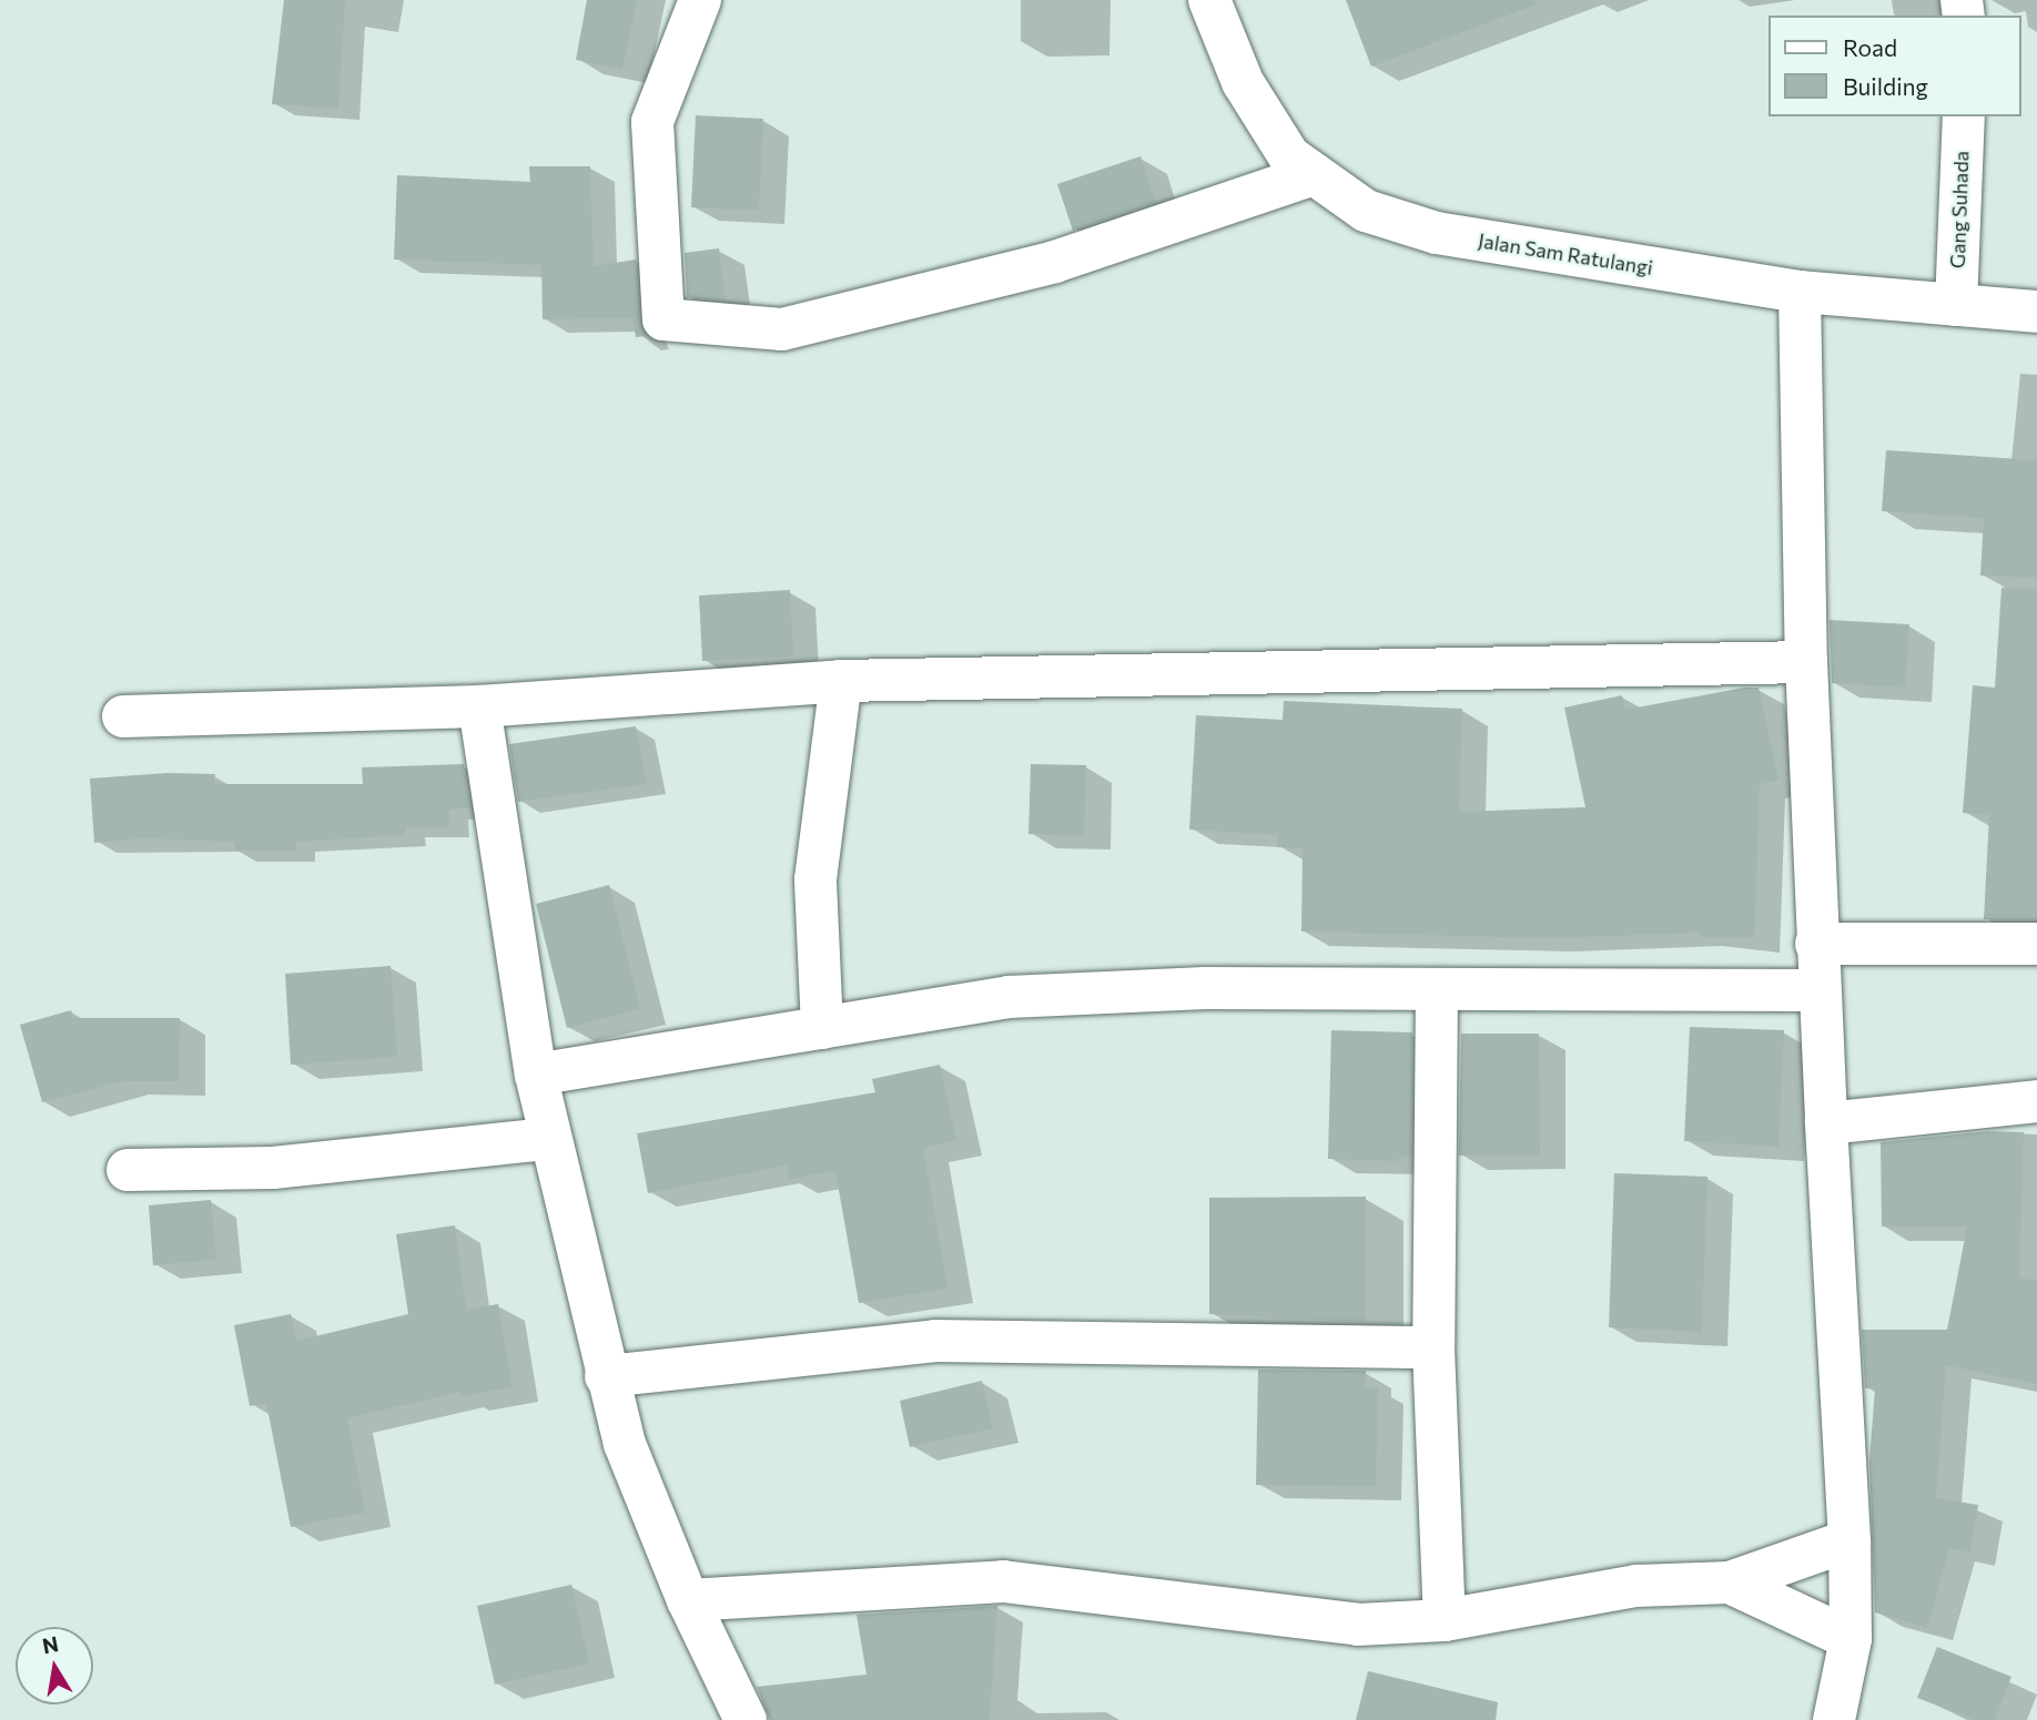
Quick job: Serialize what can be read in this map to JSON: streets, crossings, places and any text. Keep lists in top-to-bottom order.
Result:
{
  "streets": {
    "street": ["Gang Suhada", "Jalan Sam Ratulangi"]
  },
  "crossings": [
    ["Gang Suhada", "Jalan Sam Ratulangi"]
  ],
  "legend": ["Road", "Building"],
  "north": "top"
}
